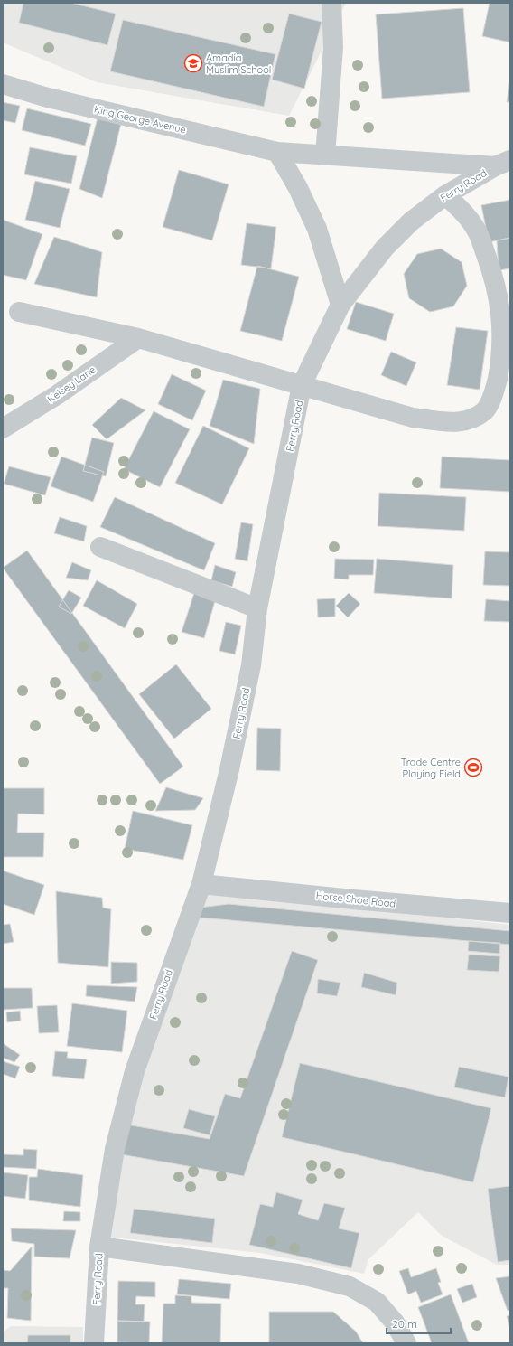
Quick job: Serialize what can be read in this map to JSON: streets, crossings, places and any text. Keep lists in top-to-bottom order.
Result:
{
  "streets": {
    "street": [
      "King George Avenue",
      "Ferry Road",
      "Kelsey Lane",
      "Horse Shoe Road"
    ]
  },
  "crossings": [
    ["King George Avenue", "Ferry Road"],
    ["Ferry Road", "Horse Shoe Road"]
  ],
  "places": {
    "school or university": ["Amadia Muslim School"],
    "sports": ["Trade Centre Playing Field"]
  },
  "scale_bar": "20 m"
}
